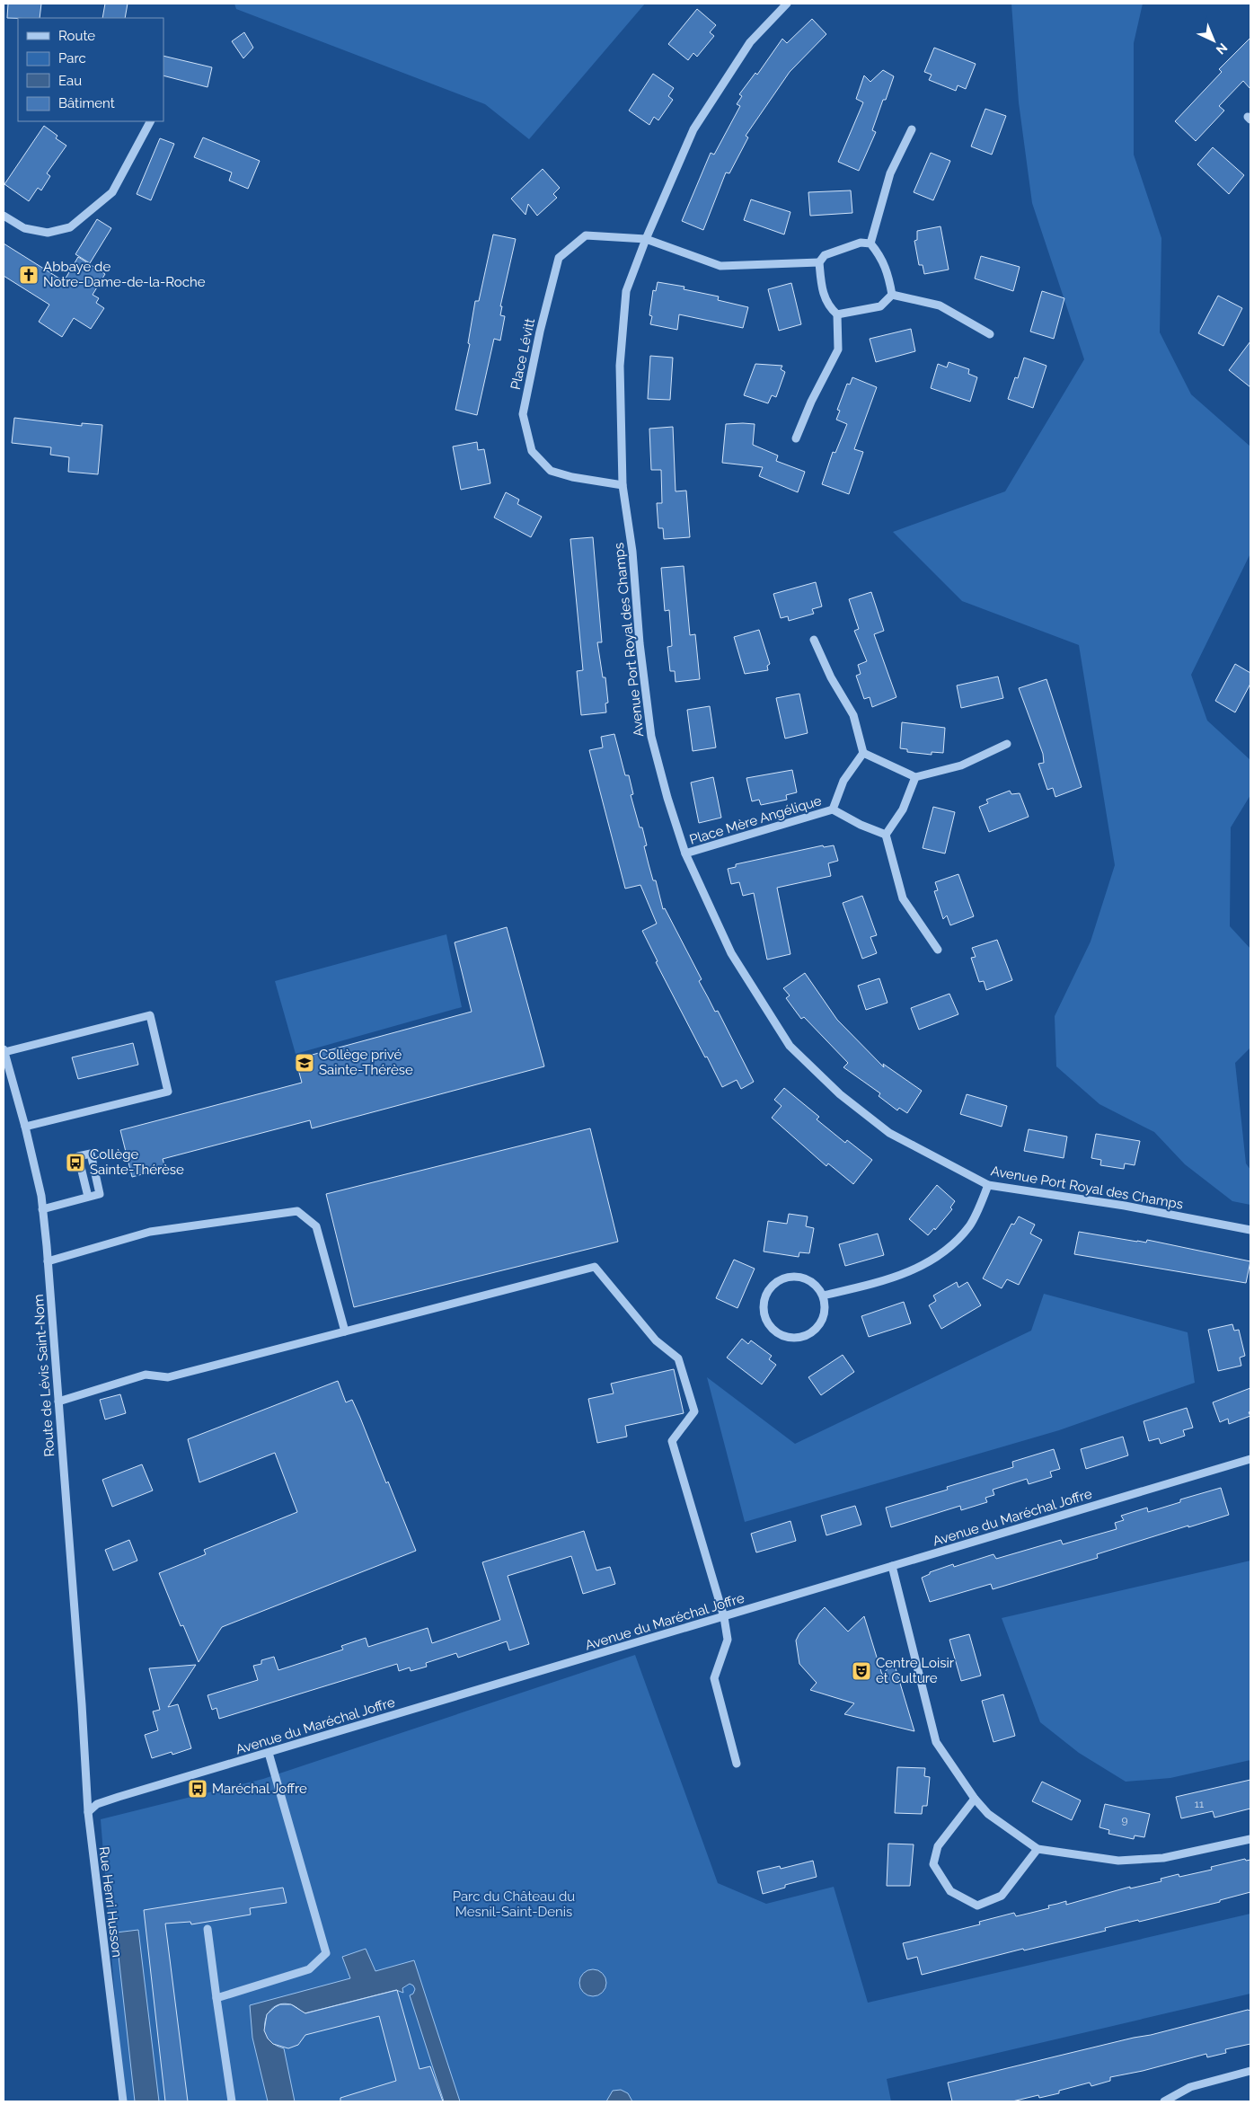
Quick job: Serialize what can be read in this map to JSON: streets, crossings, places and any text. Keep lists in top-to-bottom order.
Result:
{
  "streets": {
    "street": [
      "Place Lévitt",
      "Avenue Port Royal des Champs",
      "Place Mère Angélique",
      "Route de Lévis Saint-Nom",
      "Avenue du Maréchal Joffre",
      "Rue Henri Husson"
    ]
  },
  "crossings": [
    ["Place Lévitt", "Avenue Port Royal des Champs"],
    ["Avenue Port Royal des Champs", "Place Mère Angélique"],
    ["Route de Lévis Saint-Nom", "Rue Henri Husson"],
    ["Avenue du Maréchal Joffre", "Rue Henri Husson"]
  ],
  "parks": ["Parc du Château du Mesnil-Saint-Denis"],
  "places": {
    "church": ["Abbaye de Notre-Dame-de-la-Roche"],
    "school or university": ["Collège privé Sainte-Thérèse"],
    "bus stop": ["Collège Sainte-Thérèse", "Maréchal Joffre"],
    "theatre": ["Centre Loisir et Culture"]
  },
  "house_numbers": ["11", "9"],
  "legend": [
    "Route",
    "Parc",
    "Eau",
    "Bâtiment"
  ],
  "north": "bottom right"
}
